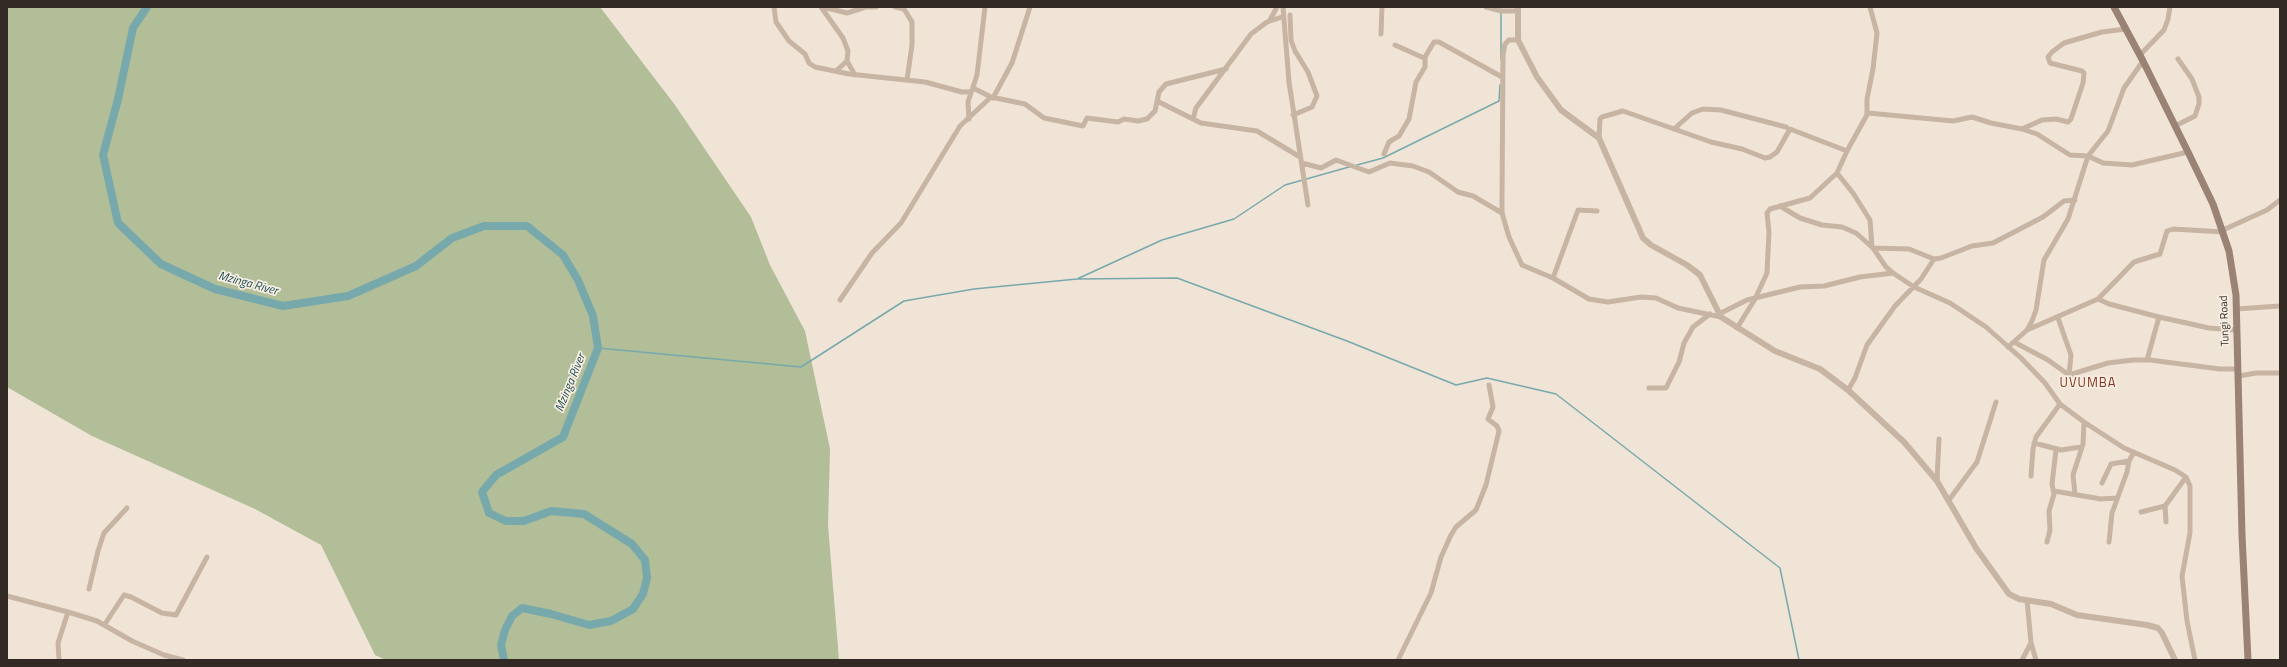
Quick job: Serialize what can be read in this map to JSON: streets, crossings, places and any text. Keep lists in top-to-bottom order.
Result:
{
  "streets": {
    "main road": ["Tungi Road"]
  },
  "districts": ["UVUMBA"],
  "water": ["Mzinga River"]
}
